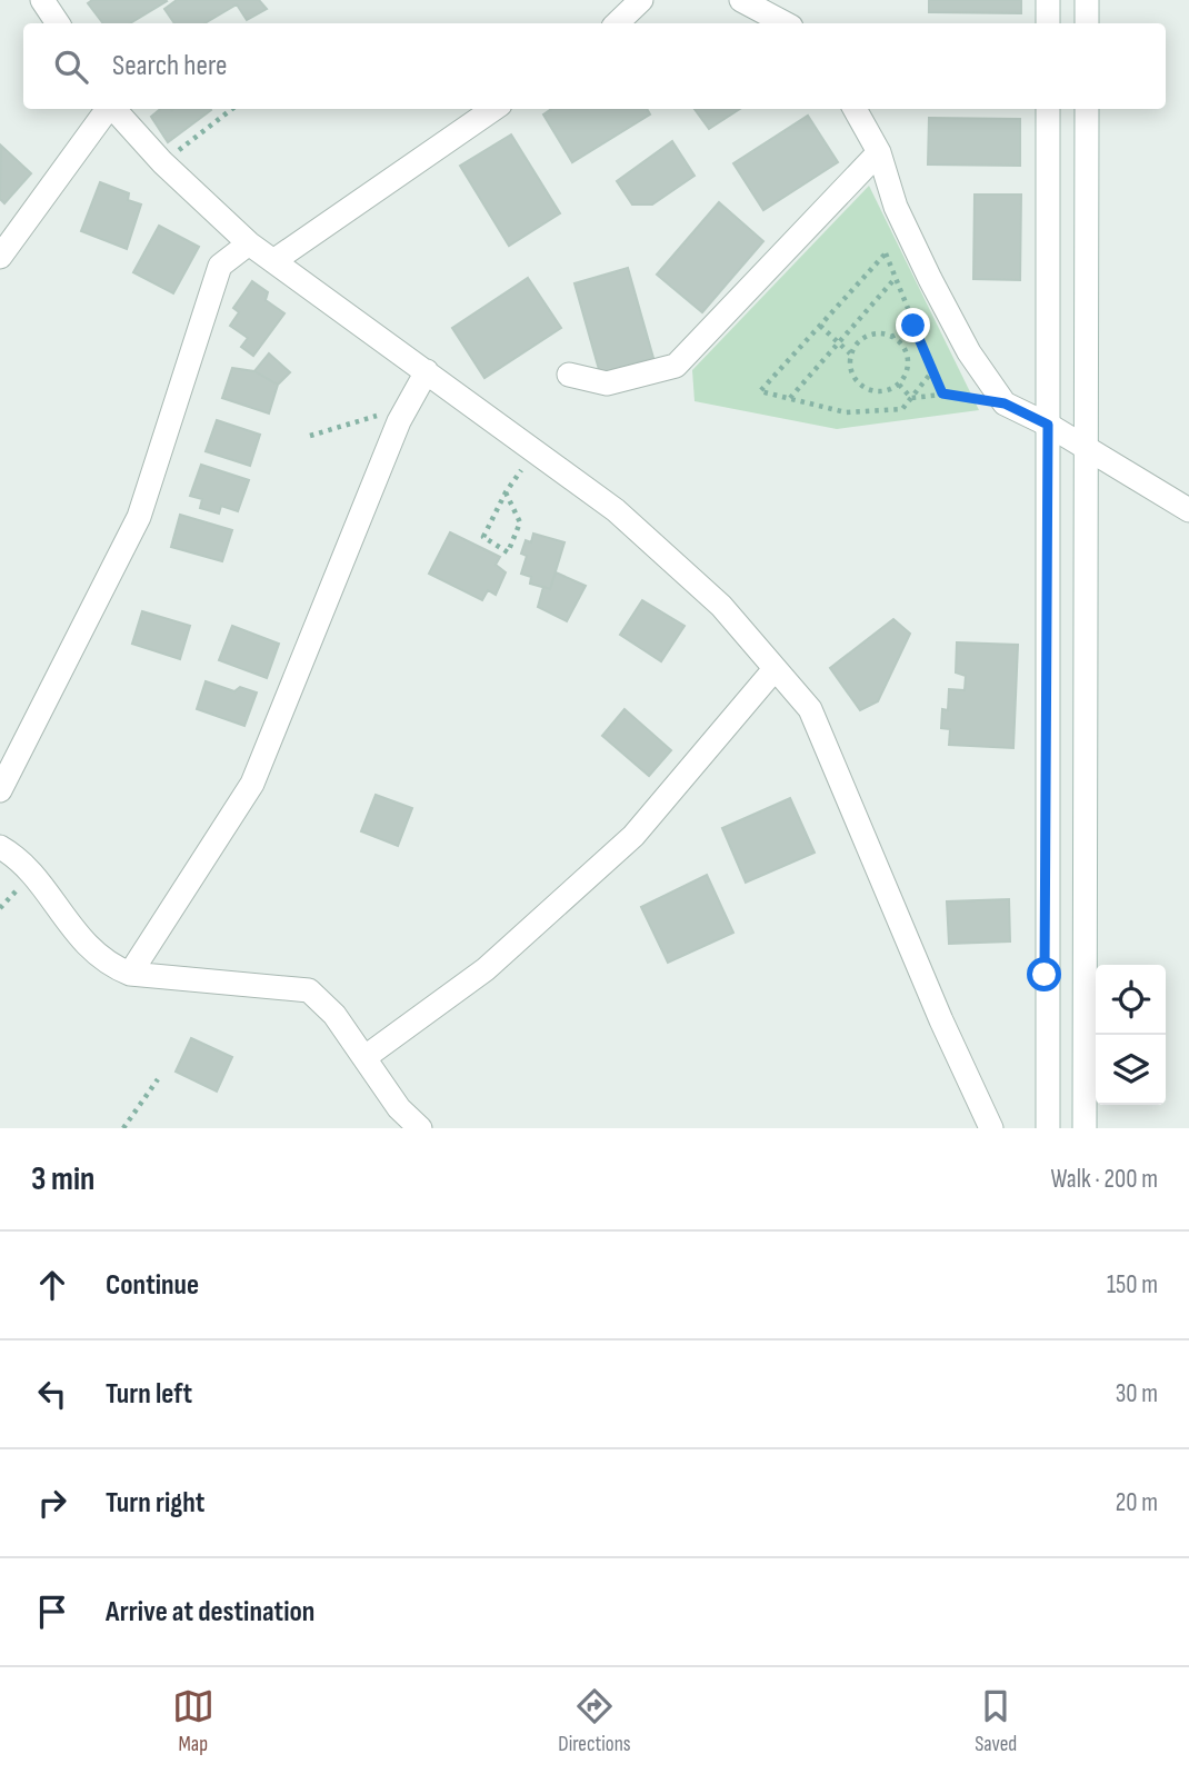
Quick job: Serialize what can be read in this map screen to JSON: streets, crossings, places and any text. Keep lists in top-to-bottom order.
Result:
{
  "page": {
    "search": "Search here",
    "heading": ["3 min", "Walk · 200 m"],
    "list": [
      ["Continue", "150 m"],
      ["Turn left", "30 m"],
      ["Turn right", "20 m"],
      "Arrive at destination"
    ],
    "nav": ["Map", "Directions", "Saved"]
  }
}
